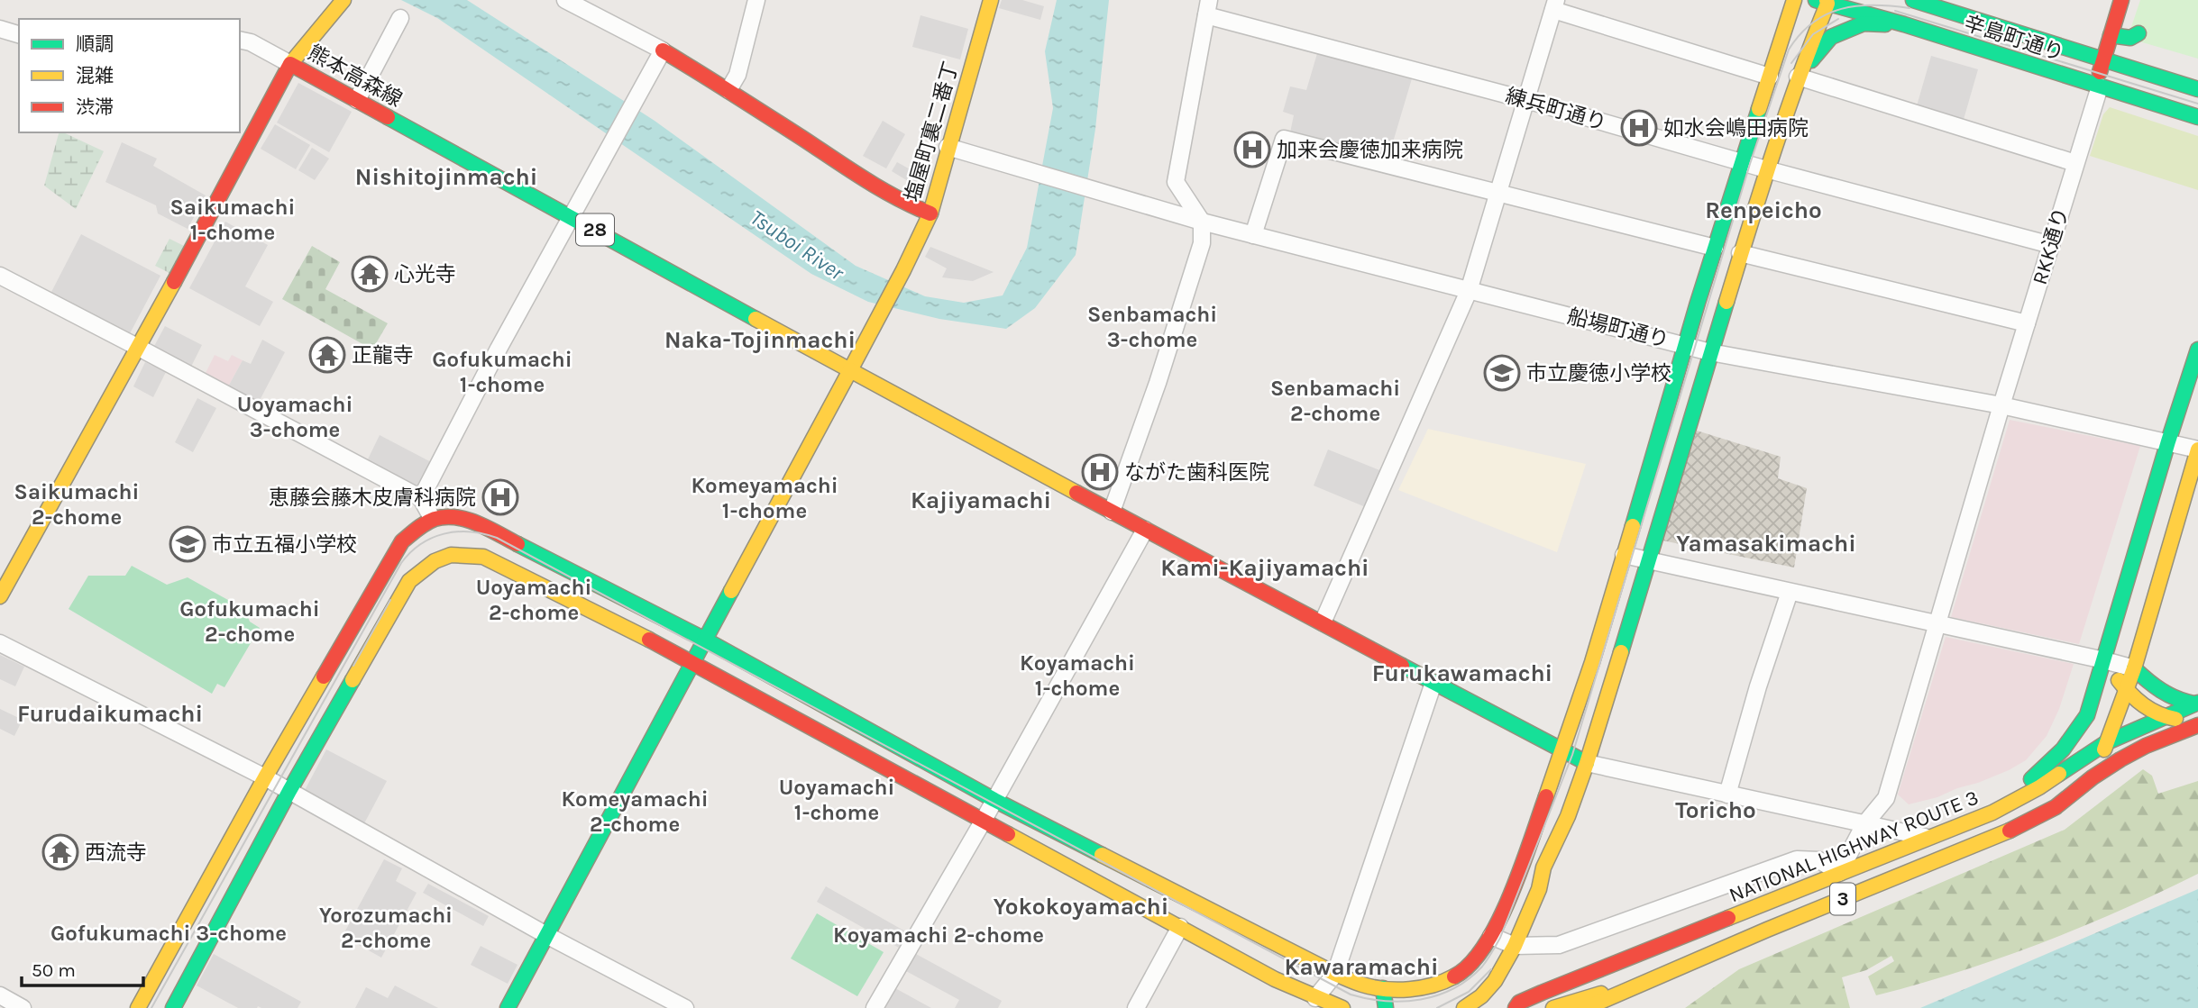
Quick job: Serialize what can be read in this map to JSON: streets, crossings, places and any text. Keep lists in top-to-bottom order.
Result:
{
  "streets": {
    "main road": [
      "辛島町通り",
      "熊本高森線",
      "塩屋町裏二番丁",
      "28",
      "NATIONAL HIGHWAY ROUTE 3",
      "3"
    ],
    "street": ["練兵町通り", "RKK通り", "船場町通り"]
  },
  "crossings": [
    ["辛島町通り", "RKK通り"],
    ["熊本高森線", "塩屋町裏二番丁"],
    ["練兵町通り", "RKK通り"],
    ["塩屋町裏二番丁", "船場町通り"],
    ["RKK通り", "船場町通り"],
    ["RKK通り", "NATIONAL HIGHWAY ROUTE 3"]
  ],
  "districts": [
    "Nishitojinmachi",
    "Saikumachi 1-chome",
    "Renpeicho",
    "Senbamachi 3-chome",
    "Naka-Tojinmachi",
    "Gofukumachi 1-chome",
    "Senbamachi 2-chome",
    "Uoyamachi 3-chome",
    "Komeyamachi 1-chome",
    "Saikumachi 2-chome",
    "Kajiyamachi",
    "Yamasakimachi",
    "Kami-Kajiyamachi",
    "Uoyamachi 2-chome",
    "Gofukumachi 2-chome",
    "Koyamachi 1-chome",
    "Furukawamachi",
    "Furudaikumachi",
    "Uoyamachi 1-chome",
    "Komeyamachi 2-chome",
    "Toricho",
    "Yokokoyamachi",
    "Yorozumachi 2-chome",
    "Gofukumachi 3-chome",
    "Koyamachi 2-chome",
    "Kawaramachi"
  ],
  "water": ["Tsuboi River"],
  "places": {
    "hospital": [
      "如水会嶋田病院",
      "加来会慶徳加来病院",
      "ながた歯科医院",
      "恵藤会藤木皮膚科病院"
    ],
    "temple": ["心光寺", "正龍寺", "西流寺"],
    "school or university": ["市立慶徳小学校", "市立五福小学校"]
  },
  "legend": ["順調", "混雑", "渋滞"],
  "scale_bar": "50 m"
}
